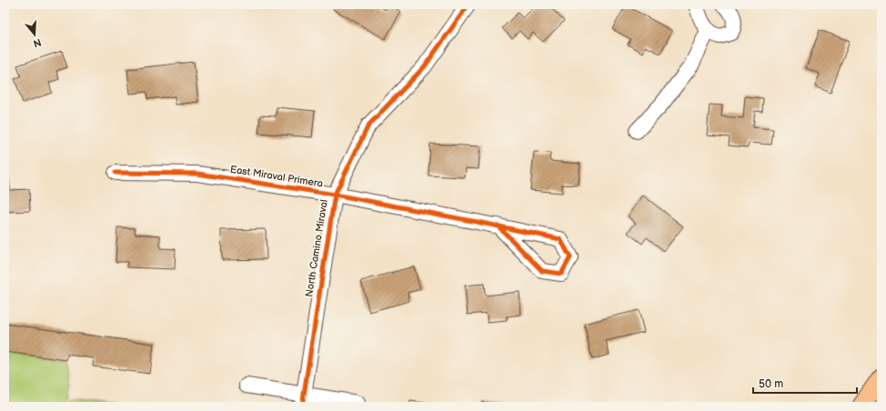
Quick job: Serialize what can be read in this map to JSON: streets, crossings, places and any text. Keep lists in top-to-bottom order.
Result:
{
  "streets": {
    "street": ["East Miraval Primera", "North Camino Miraval"]
  },
  "crossings": [
    ["East Miraval Primera", "North Camino Miraval"]
  ],
  "scale_bar": "50 m",
  "north": "bottom"
}
